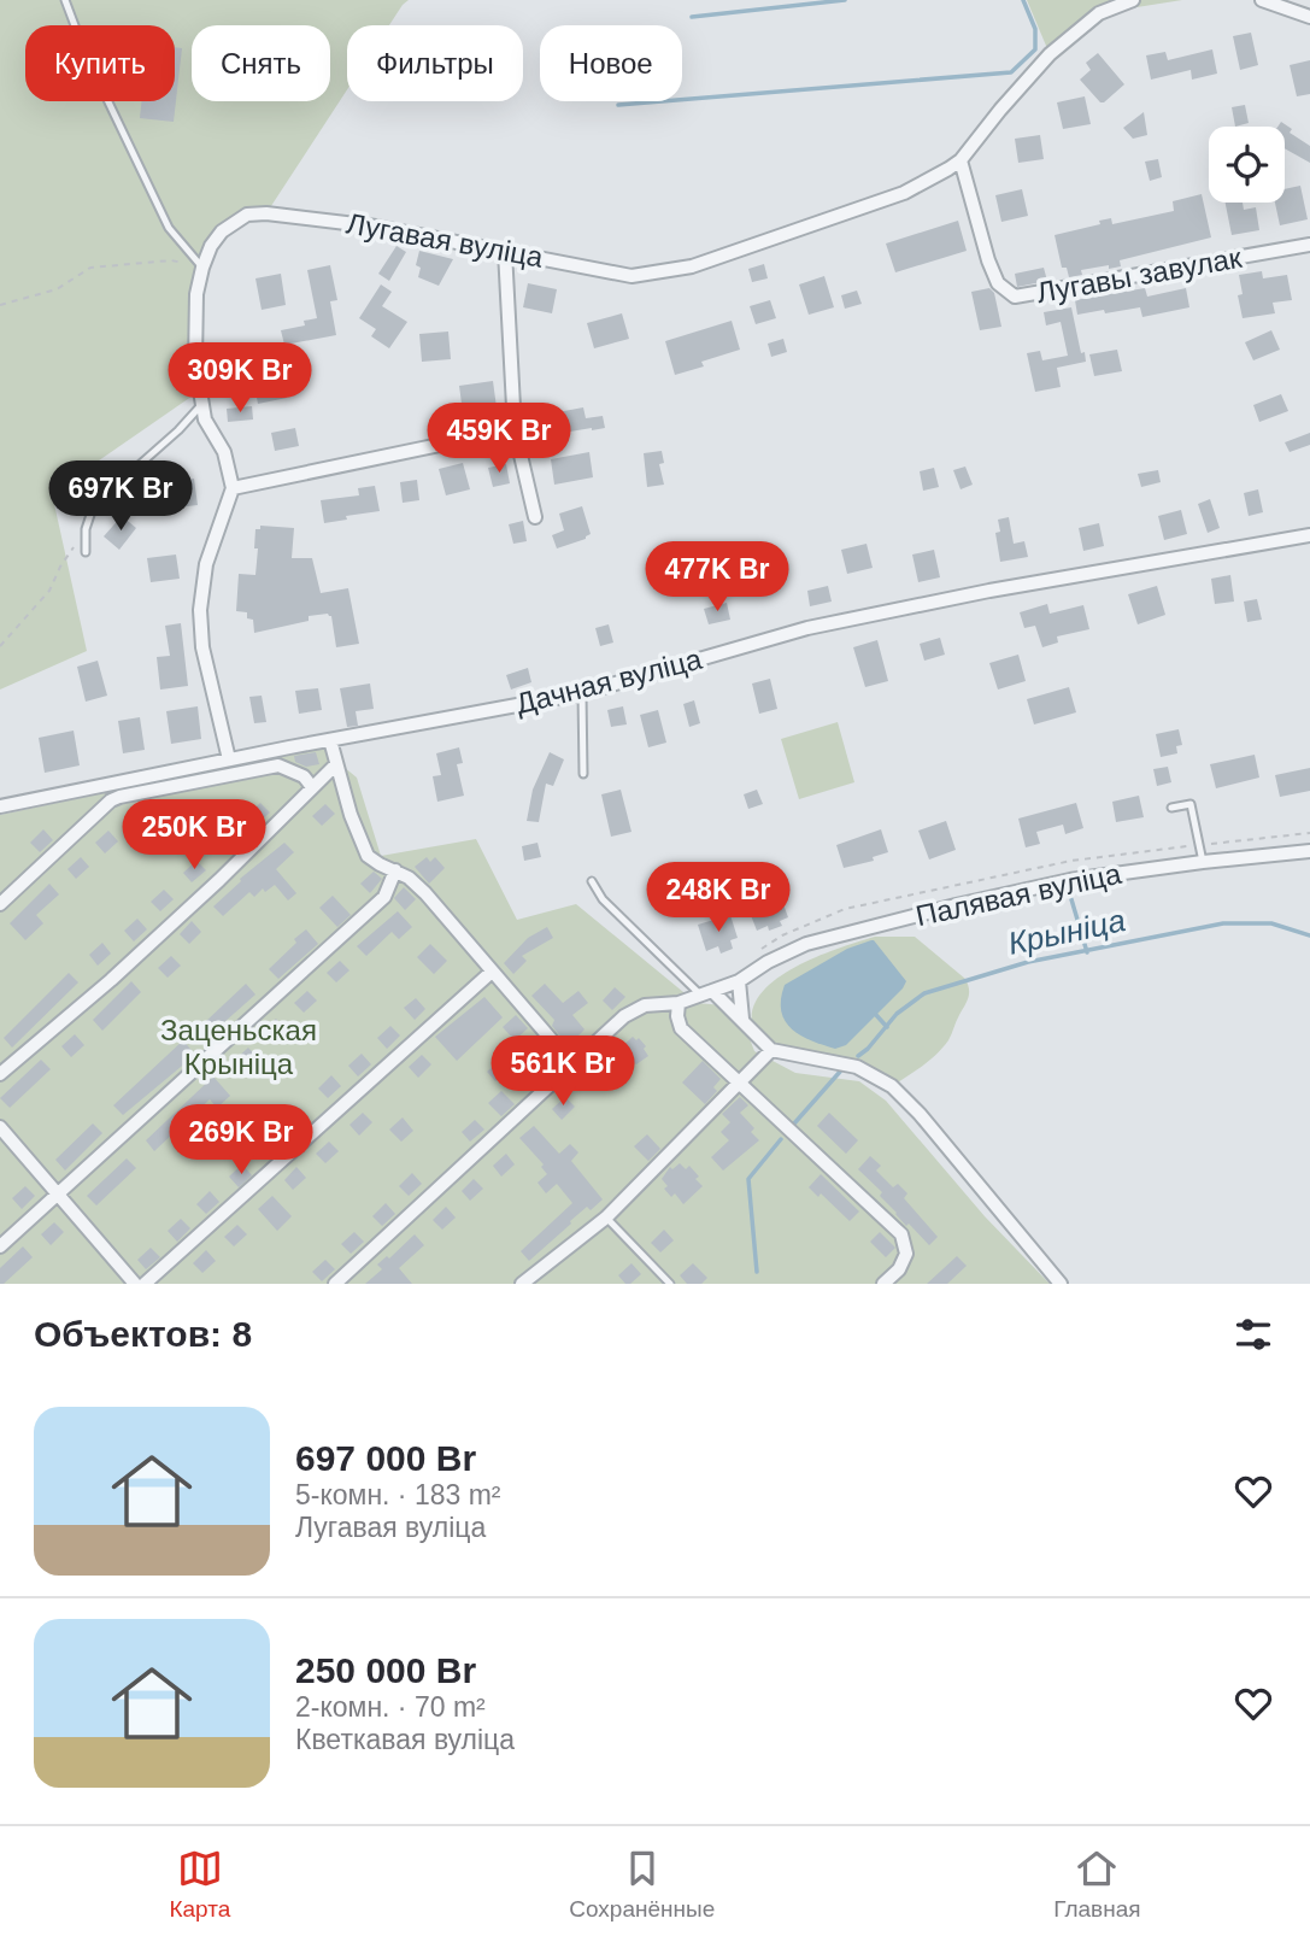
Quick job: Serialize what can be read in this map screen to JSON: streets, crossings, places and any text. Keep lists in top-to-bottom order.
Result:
{
  "streets": {
    "street": [
      "Лугавая вуліца",
      "Лугавы завулак",
      "Дачная вуліца",
      "Палявая вуліца"
    ]
  },
  "crossings": [
    ["Лугавая вуліца", "Лугавы завулак"]
  ],
  "water": ["Крыніца"],
  "parks": ["Заценьская Крыніца"],
  "page": {
    "chip": [
      "Купить",
      "Снять",
      "Фильтры",
      "Новое"
    ],
    "price": [
      "309K Br",
      "459K Br",
      "697K Br",
      "477K Br",
      "250K Br",
      "248K Br",
      "561K Br",
      "269K Br"
    ],
    "heading": "Объектов: 8",
    "list": [
      {
        "name": "697 000 Br",
        "note": "5-комн. · 183 m² · Лугавая вуліца"
      },
      {
        "name": "250 000 Br",
        "note": "2-комн. · 70 m² · Кветкавая вуліца"
      }
    ],
    "tabs": ["Карта", "Сохранённые", "Главная"]
  }
}
